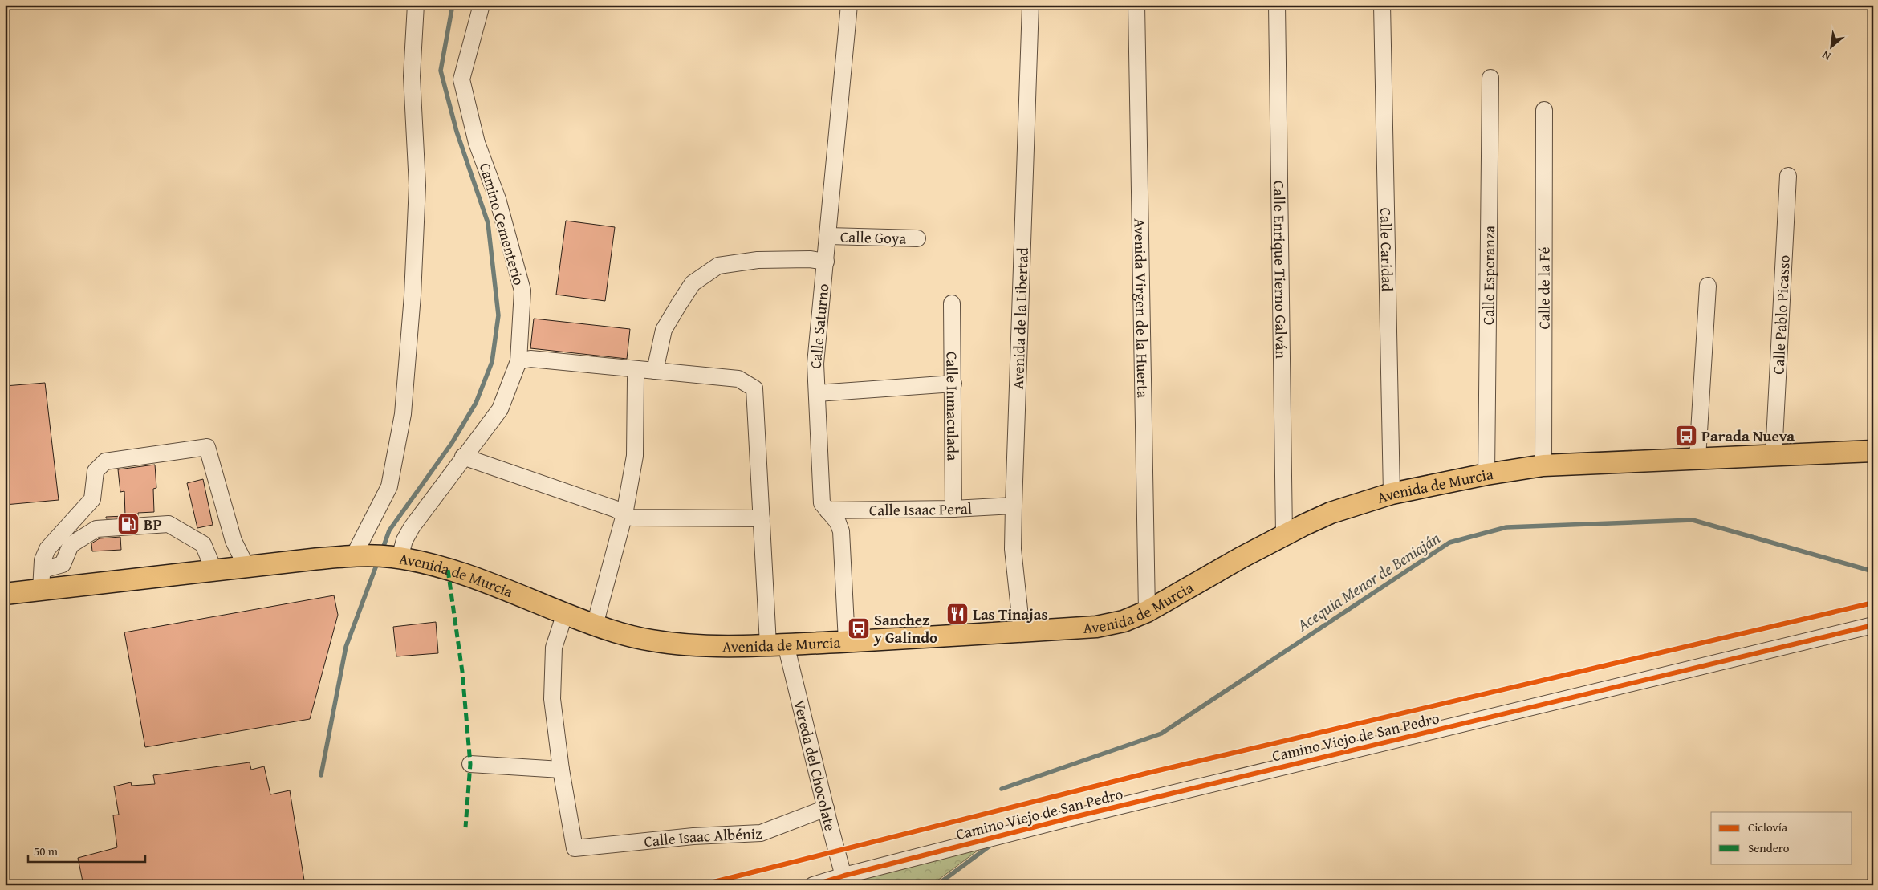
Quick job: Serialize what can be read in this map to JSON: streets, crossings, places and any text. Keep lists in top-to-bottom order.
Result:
{
  "streets": {
    "main road": ["Avenida de Murcia"],
    "street": [
      "Camino Cementerio",
      "Calle Goya",
      "Calle Caridad",
      "Calle Enrique Tierno Galván",
      "Calle Esperanza",
      "Calle de la Fé",
      "Avenida Virgen de la Huerta",
      "Calle Pablo Picasso",
      "Avenida de la Libertad",
      "Calle Saturno",
      "Calle Inmaculada",
      "Calle Isaac Peral",
      "Camino Viejo de San Pedro",
      "Vereda del Chocolate",
      "Calle Isaac Albéniz"
    ]
  },
  "crossings": [
    ["Camino Cementerio", "Avenida de Murcia"],
    ["Calle Goya", "Calle Saturno"],
    ["Calle Caridad", "Avenida de Murcia"],
    ["Calle Enrique Tierno Galván", "Avenida de Murcia"],
    ["Calle Esperanza", "Avenida de Murcia"],
    ["Calle de la Fé", "Avenida de Murcia"],
    ["Avenida Virgen de la Huerta", "Avenida de Murcia"],
    ["Calle Pablo Picasso", "Avenida de Murcia"],
    ["Avenida de la Libertad", "Avenida de Murcia"],
    ["Avenida de la Libertad", "Calle Isaac Peral"],
    ["Calle Saturno", "Avenida de Murcia"],
    ["Calle Saturno", "Calle Isaac Peral"],
    ["Calle Inmaculada", "Calle Isaac Peral"],
    ["Avenida de Murcia", "Vereda del Chocolate"],
    ["Camino Viejo de San Pedro", "Vereda del Chocolate"],
    ["Vereda del Chocolate", "Calle Isaac Albéniz"]
  ],
  "water": ["Acequia Menor de Beniaján"],
  "places": {
    "bus stop": ["Parada Nueva", "Sanchez y Galindo"],
    "fuel station": ["BP"],
    "restaurant": ["Las Tinajas"]
  },
  "legend": ["Ciclovía", "Sendero"],
  "scale_bar": "50 m",
  "north": "bottom left"
}
